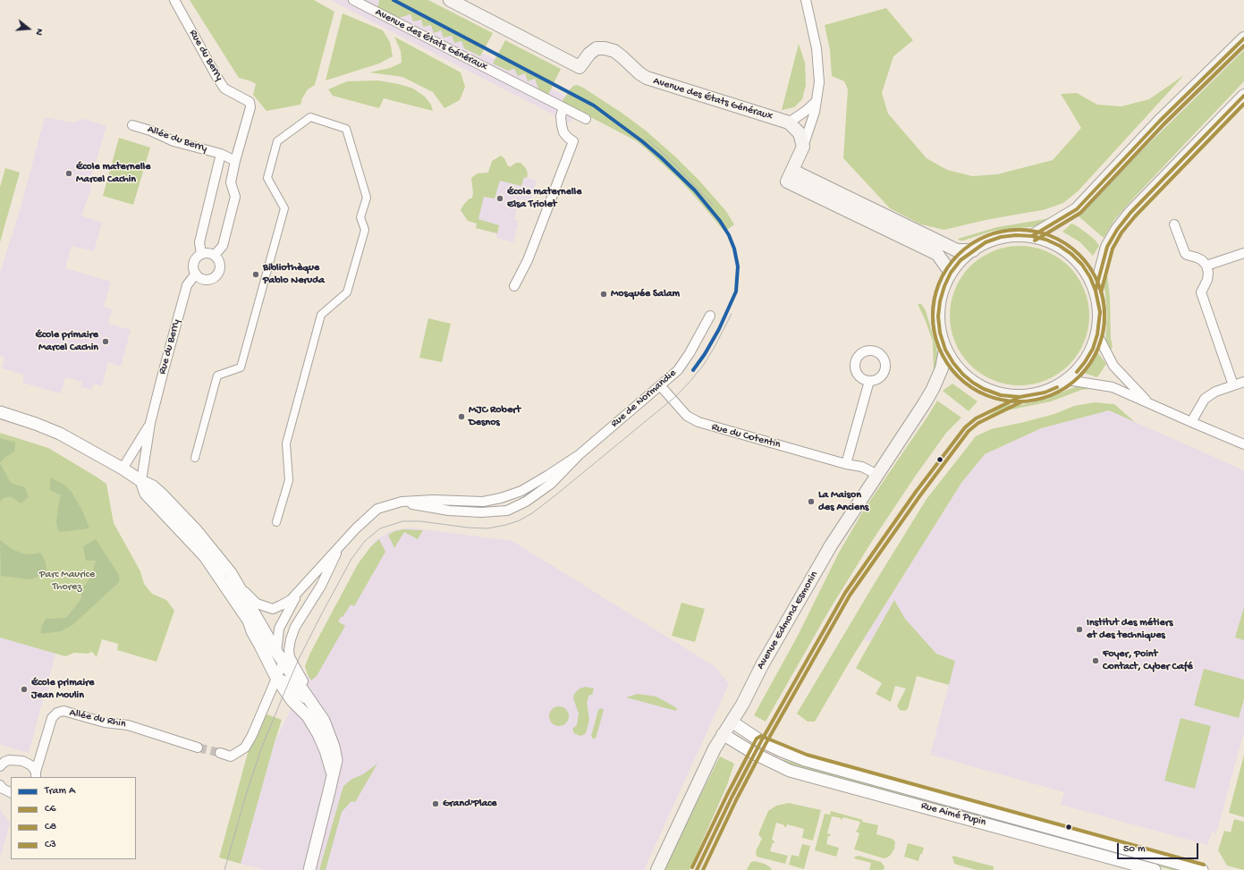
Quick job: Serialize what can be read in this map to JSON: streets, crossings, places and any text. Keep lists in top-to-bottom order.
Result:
{
  "streets": {
    "main road": ["Avenue des États Généraux", "Avenue Edmond Esmonin"],
    "street": [
      "Rue du Berry",
      "Allée du Berry",
      "Rue de Normandie",
      "Rue du Cotentin",
      "Allée du Rhin",
      "Rue Aimé Pupin"
    ]
  },
  "crossings": [
    ["Rue de Normandie", "Rue du Cotentin"],
    ["Rue du Cotentin", "Avenue Edmond Esmonin"],
    ["Avenue Edmond Esmonin", "Rue Aimé Pupin"]
  ],
  "parks": ["Parc Maurice Thorez"],
  "places": [
    "École maternelle Marcel Cachin",
    "École maternelle Elsa Triolet",
    "Bibliothèque Pablo Neruda",
    "Mosquée Salam",
    "École primaire Marcel Cachin",
    "MJC Robert Desnos",
    "La Maison des Anciens",
    "Institut des métiers et des techniques",
    "Foyer, Point Contact, Cyber Café",
    "École primaire Jean Moulin",
    "Grand'Place"
  ],
  "lines": [
    "tram line A",
    "transit line C6",
    "transit line C8",
    "transit line C3"
  ],
  "legend": [
    "Tram A",
    "C6",
    "C8",
    "C3"
  ],
  "scale_bar": "50 m",
  "north": "right"
}
